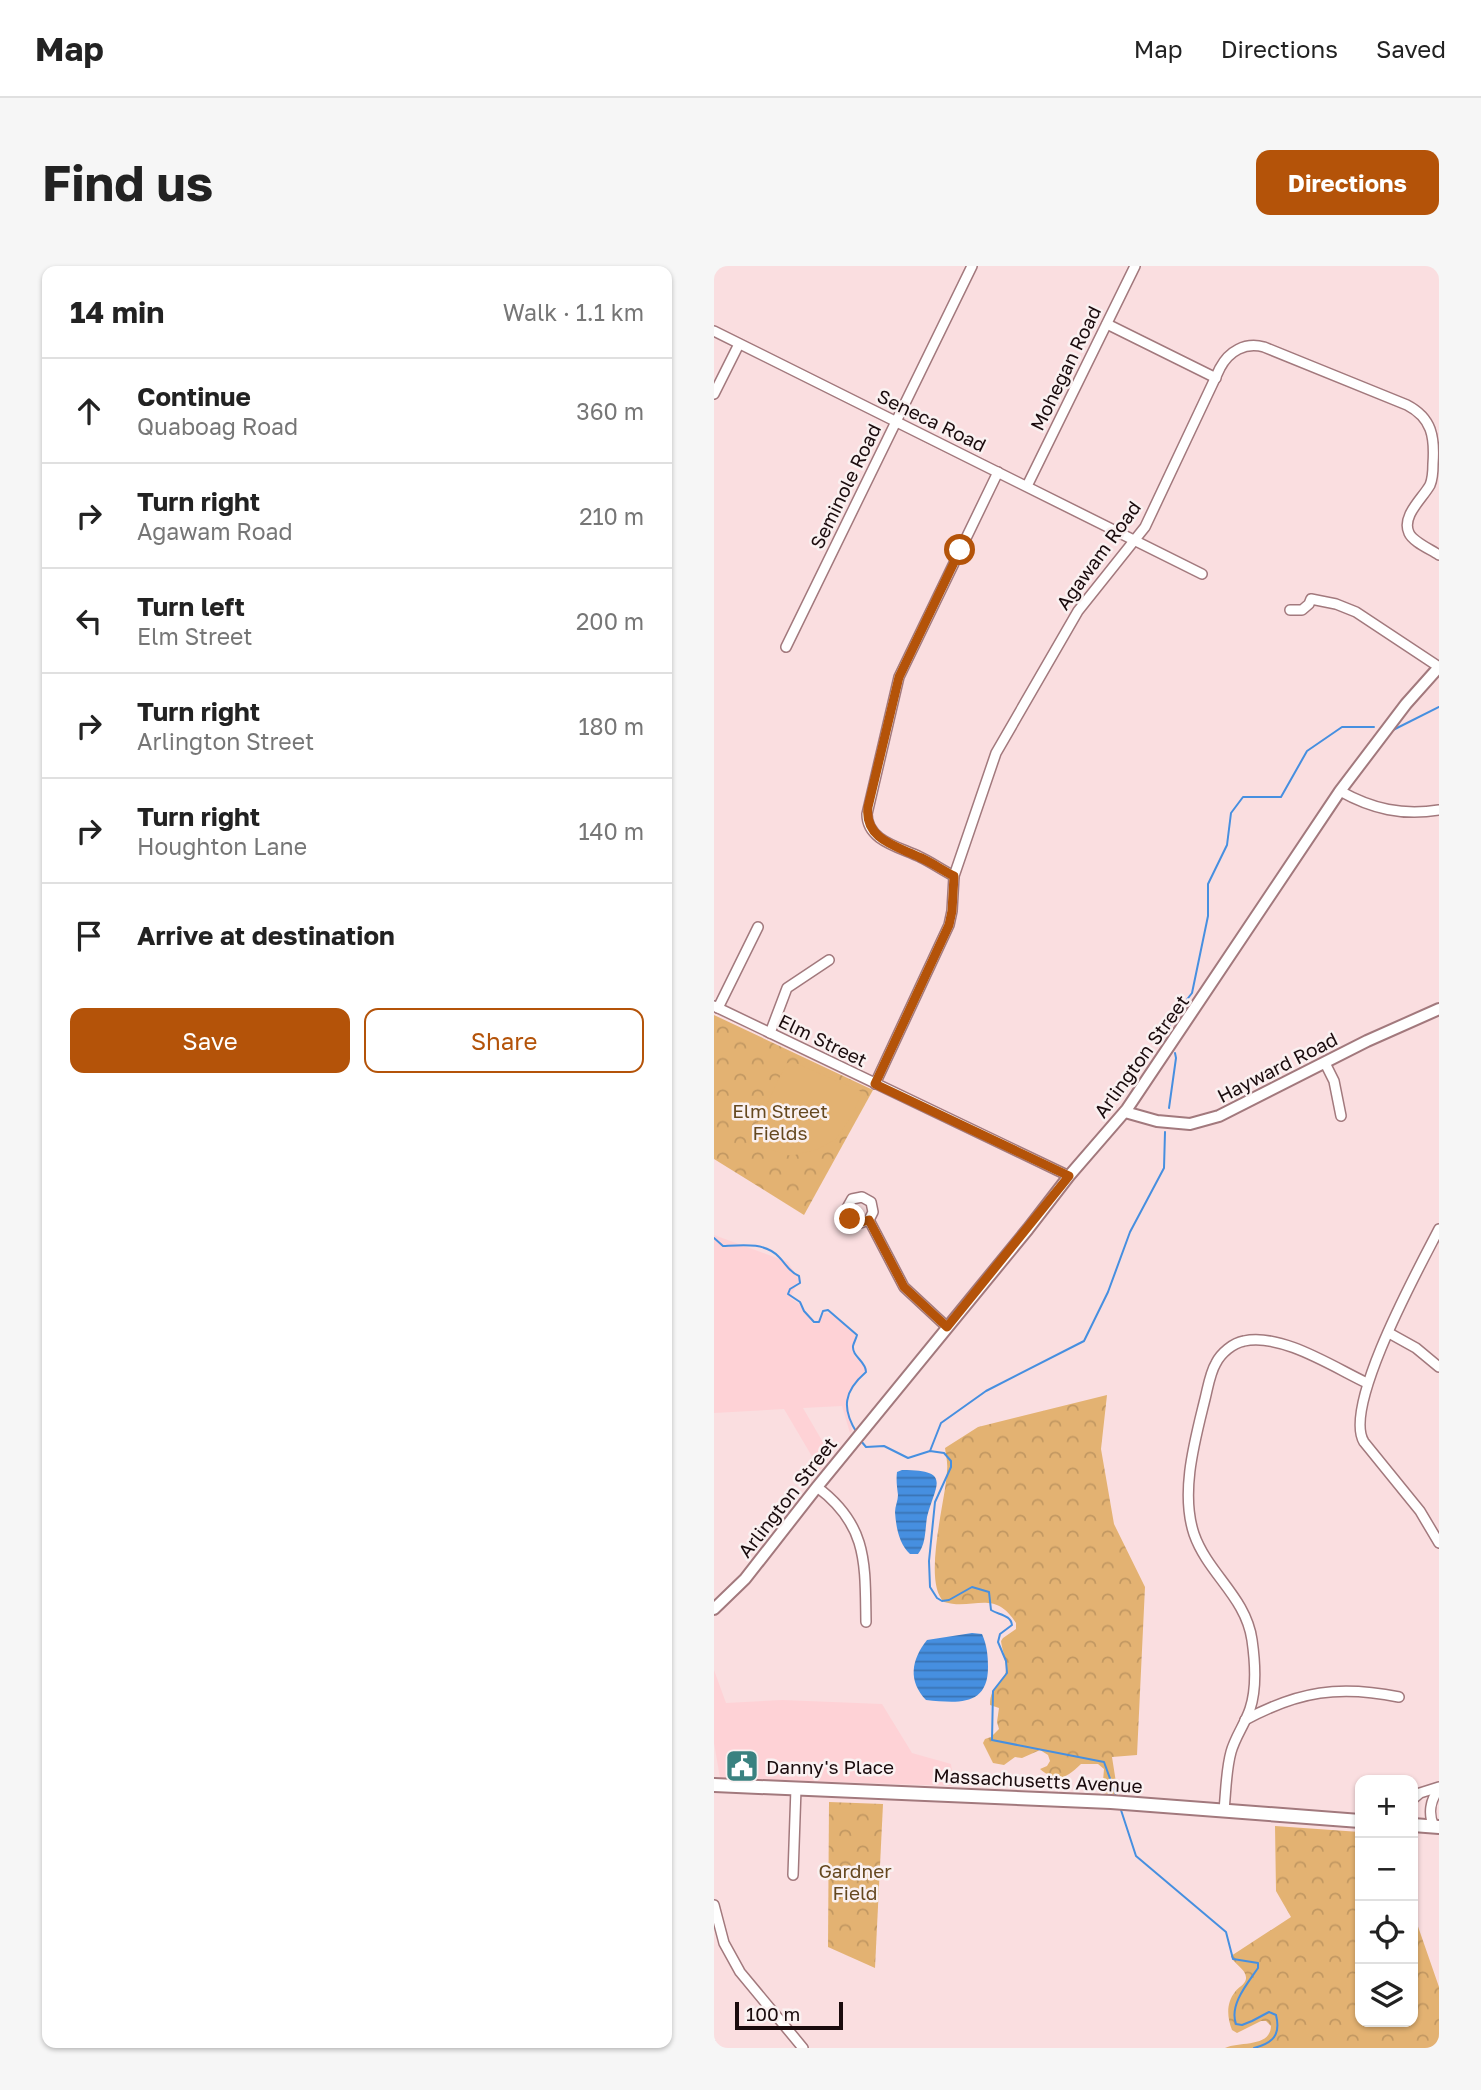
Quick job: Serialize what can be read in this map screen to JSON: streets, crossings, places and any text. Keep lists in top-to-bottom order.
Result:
{
  "streets": {
    "main road": ["Massachusetts Avenue"],
    "street": [
      "Mohegan Road",
      "Seneca Road",
      "Seminole Road",
      "Agawam Road",
      "Elm Street",
      "Arlington Street",
      "Hayward Road"
    ]
  },
  "crossings": [
    ["Mohegan Road", "Seneca Road"],
    ["Seneca Road", "Seminole Road"],
    ["Seneca Road", "Agawam Road"],
    ["Agawam Road", "Elm Street"],
    ["Elm Street", "Arlington Street"],
    ["Arlington Street", "Hayward Road"]
  ],
  "parks": ["Elm Street Fields", "Gardner Field"],
  "places": {
    "public building": ["Danny's Place"]
  },
  "scale_bar": "100 m",
  "page": {
    "header": "Map",
    "nav": ["Map", "Directions", "Saved"],
    "buttons": [
      "Directions",
      ["Save", "Share"]
    ],
    "title": "Find us",
    "heading": ["14 min", "Walk · 1.1 km"],
    "list": [
      ["Continue", "Quaboag Road", "360 m"],
      ["Turn right", "Agawam Road", "210 m"],
      ["Turn left", "Elm Street", "200 m"],
      ["Turn right", "Arlington Street", "180 m"],
      ["Turn right", "Houghton Lane", "140 m"],
      "Arrive at destination"
    ],
    "map_buttons": ["+", "−"],
    "scale": "100 m"
  }
}
